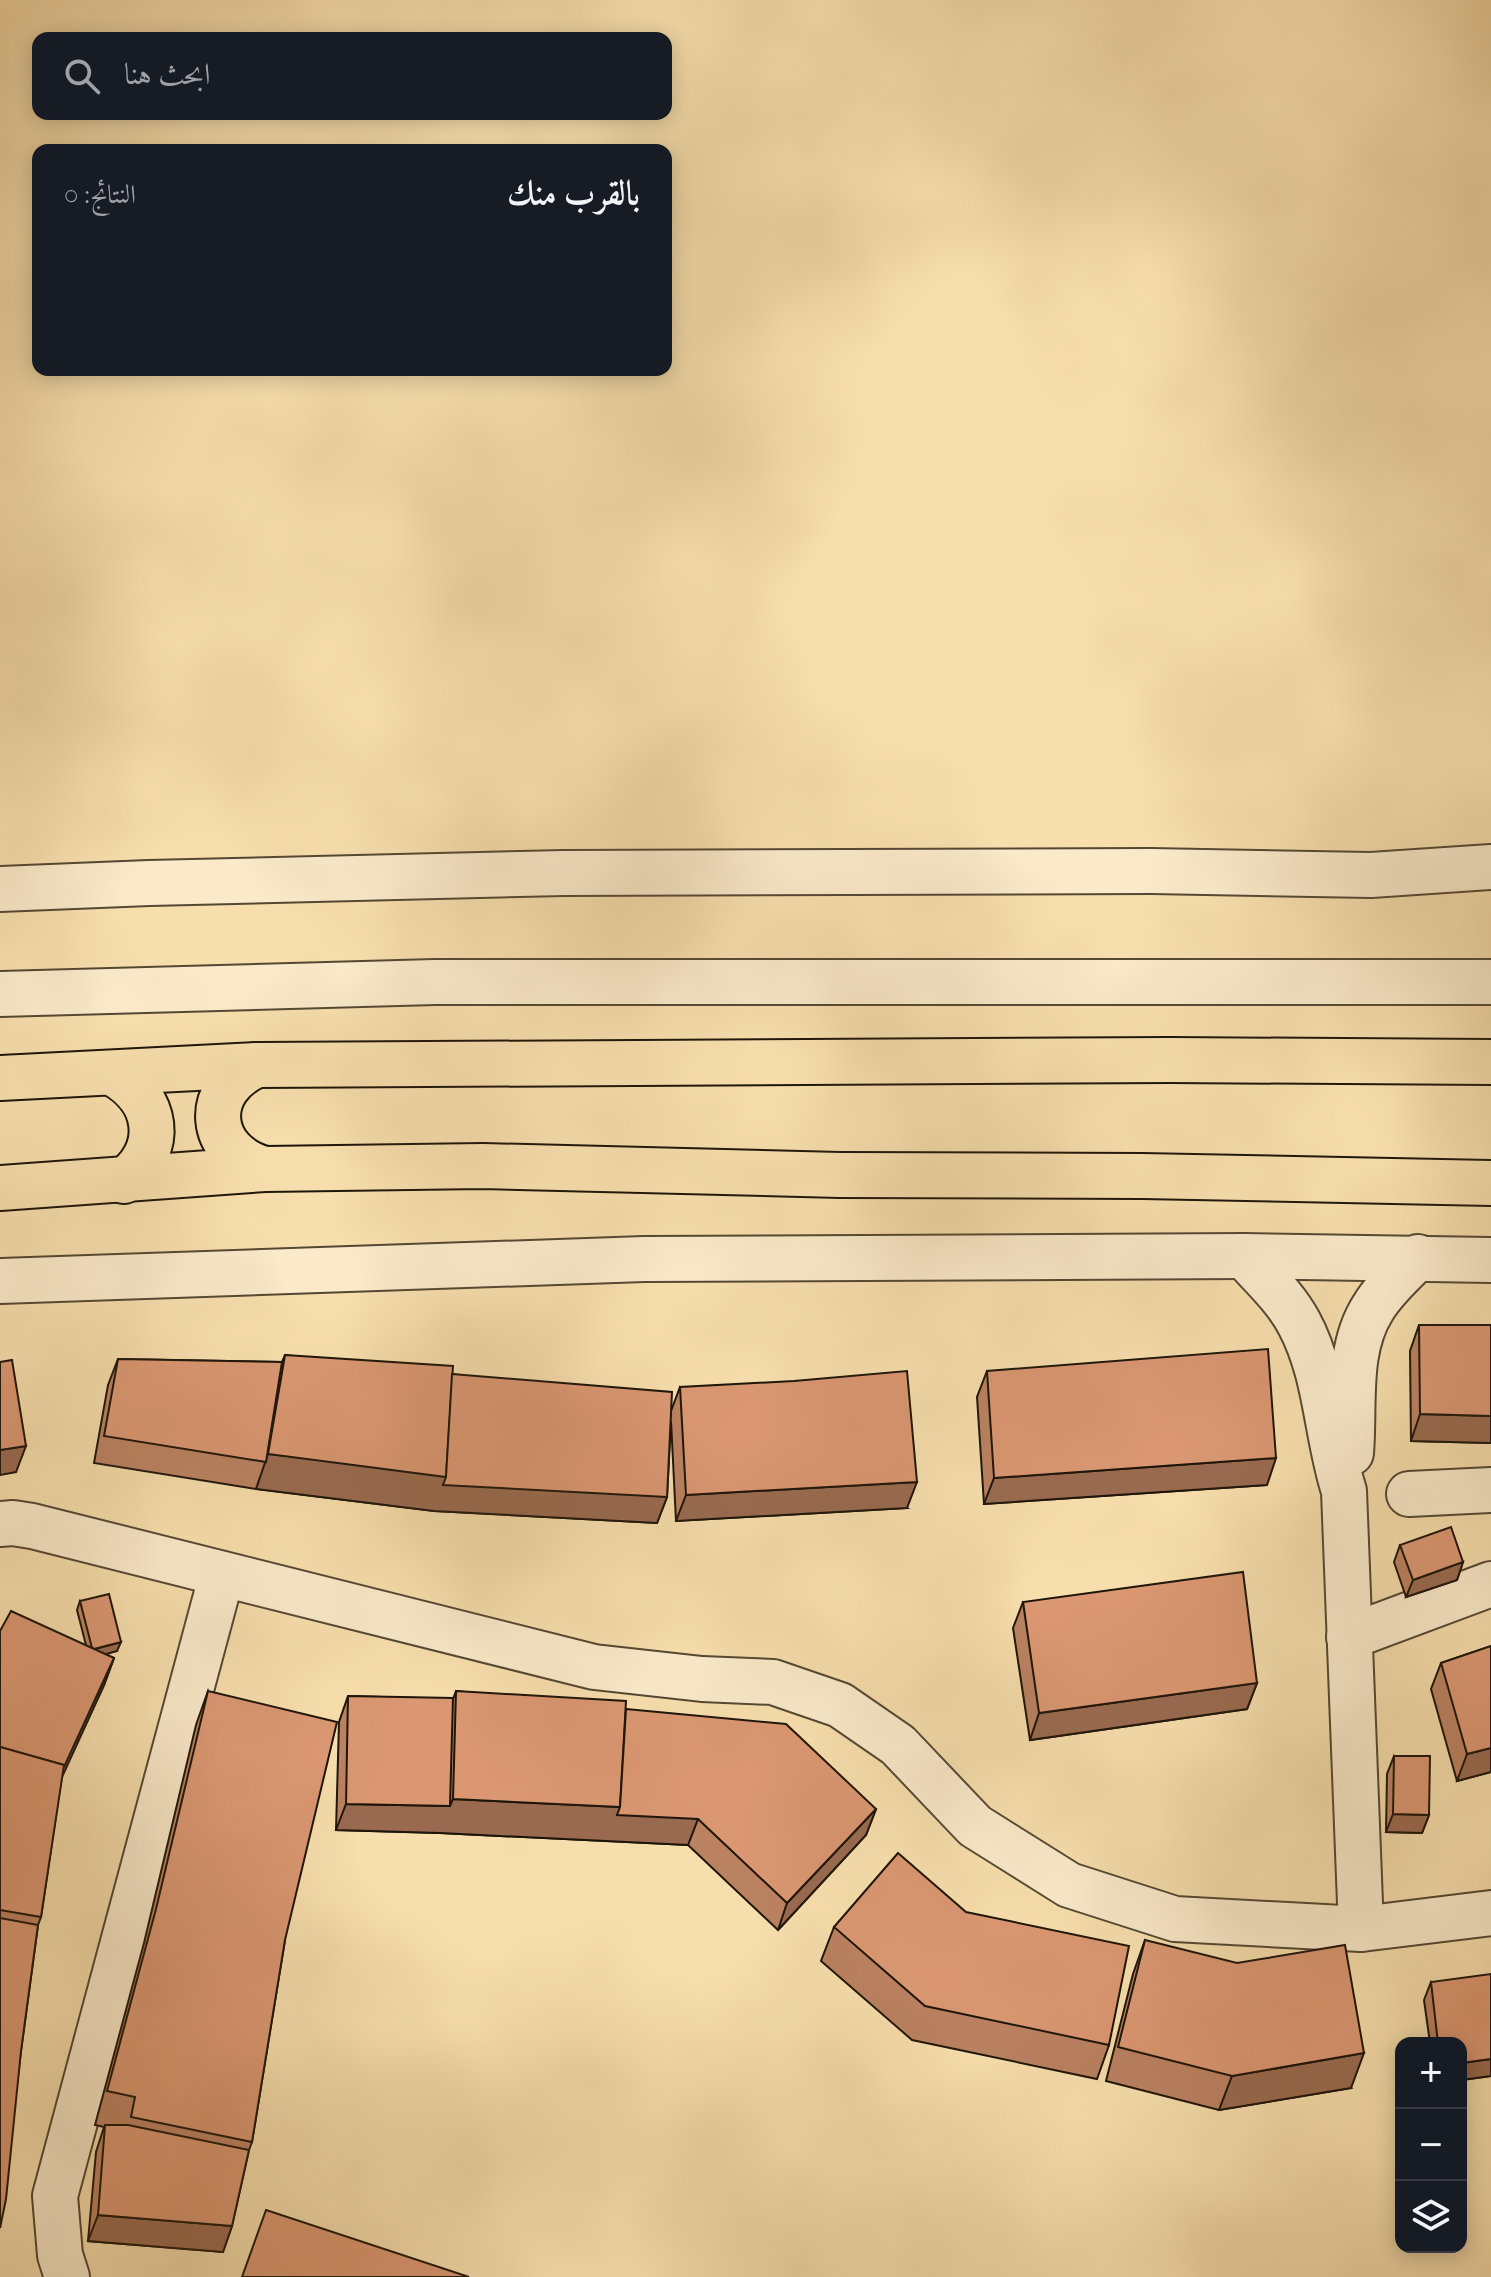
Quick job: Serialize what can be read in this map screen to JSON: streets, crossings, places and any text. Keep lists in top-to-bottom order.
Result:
{
  "page": {
    "search": "ابحث هنا",
    "heading": ["بالقرب منك", "النتائج: 0"],
    "map_buttons": ["+", "−"]
  }
}
